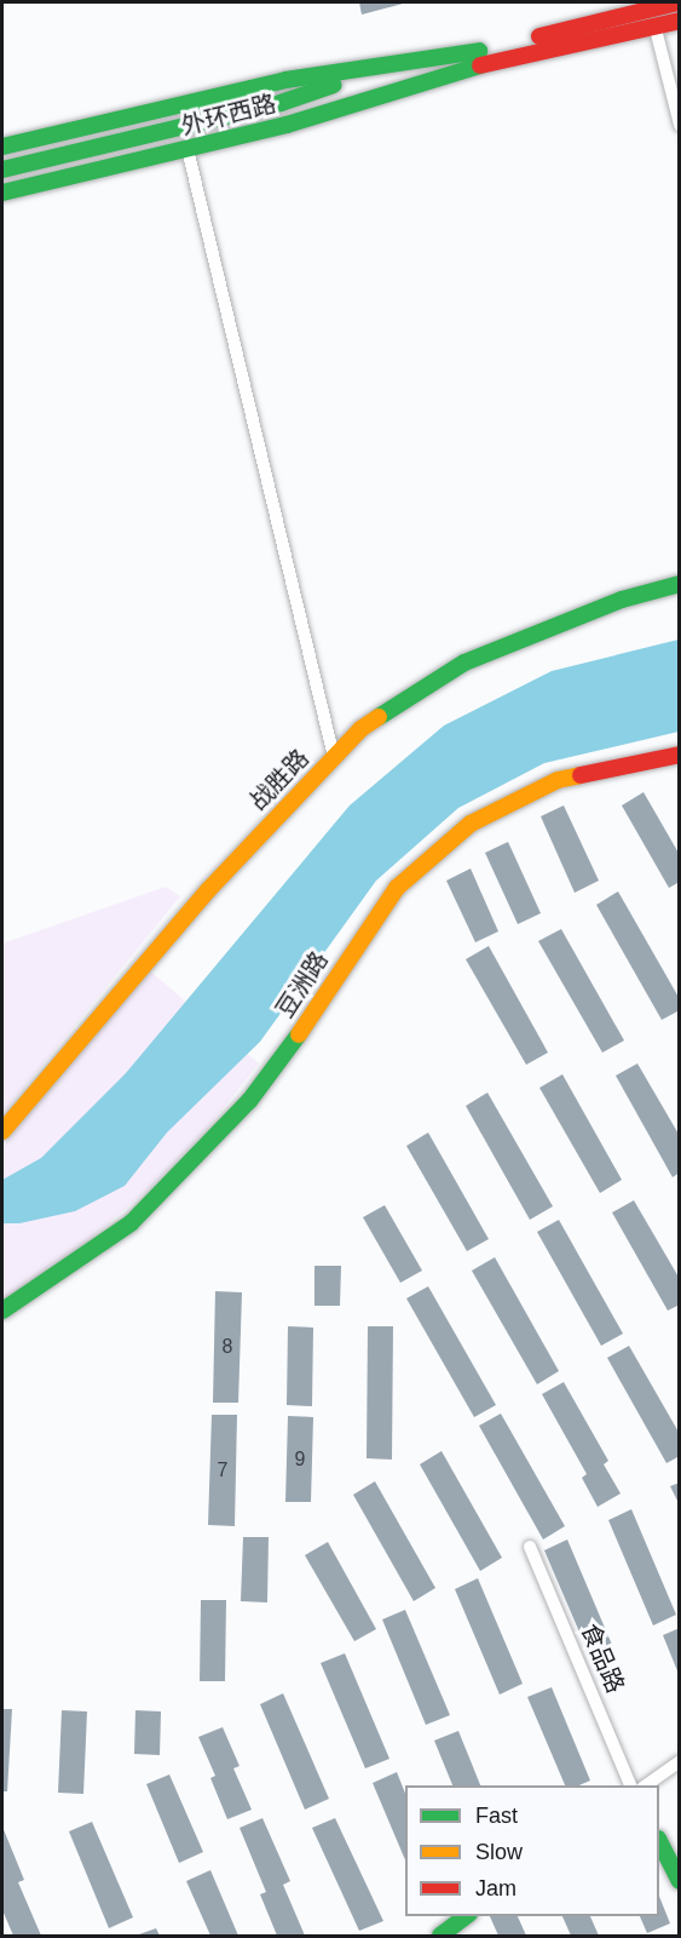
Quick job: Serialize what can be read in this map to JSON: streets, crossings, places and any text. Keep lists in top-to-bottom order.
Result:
{
  "streets": {
    "street": [
      "外环西路",
      "战胜路",
      "豆洲路",
      "食品路"
    ]
  },
  "house_numbers": ["8", "9", "7"],
  "legend": ["Fast", "Slow", "Jam"]
}
